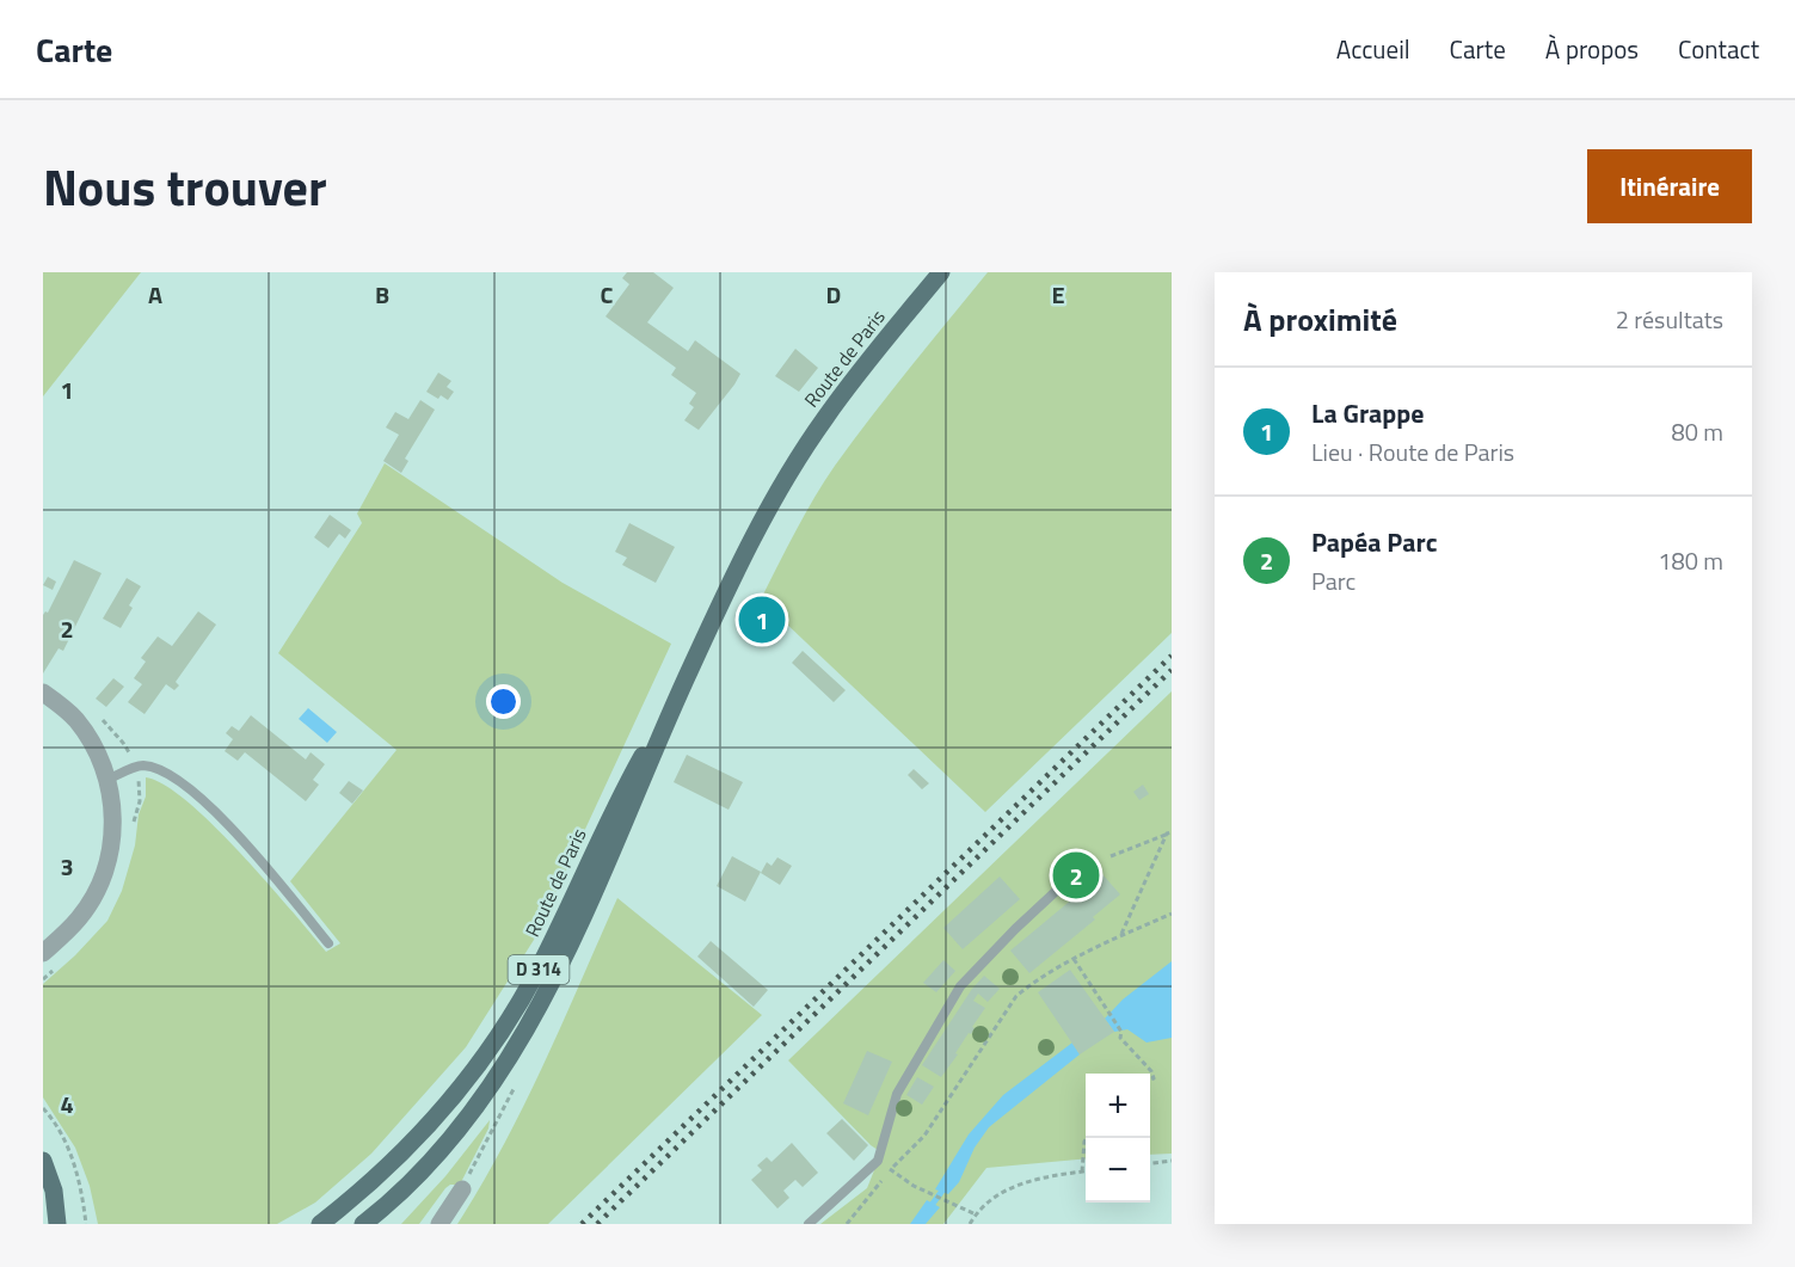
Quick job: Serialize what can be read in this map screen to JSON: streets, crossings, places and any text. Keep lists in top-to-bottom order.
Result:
{
  "streets": {
    "main road": ["Route de Paris", "D 314"]
  },
  "page": {
    "header": "Carte",
    "nav": [
      "Accueil",
      "Carte",
      "À propos",
      "Contact"
    ],
    "title": "Nous trouver",
    "buttons": "Itinéraire",
    "heading": ["À proximité", "2 résultats"],
    "list": [
      {
        "mark": "1",
        "name": "La Grappe",
        "note": "Lieu · Route de Paris",
        "value": "80 m"
      },
      {
        "mark": "2",
        "name": "Papéa Parc",
        "note": "Parc",
        "value": "180 m"
      }
    ],
    "pins": ["1", "2"],
    "map_buttons": ["+", "−"]
  },
  "grid": {
    "columns": [
      "A",
      "B",
      "C",
      "D",
      "E"
    ],
    "rows": [
      "1",
      "2",
      "3",
      "4"
    ]
  }
}
